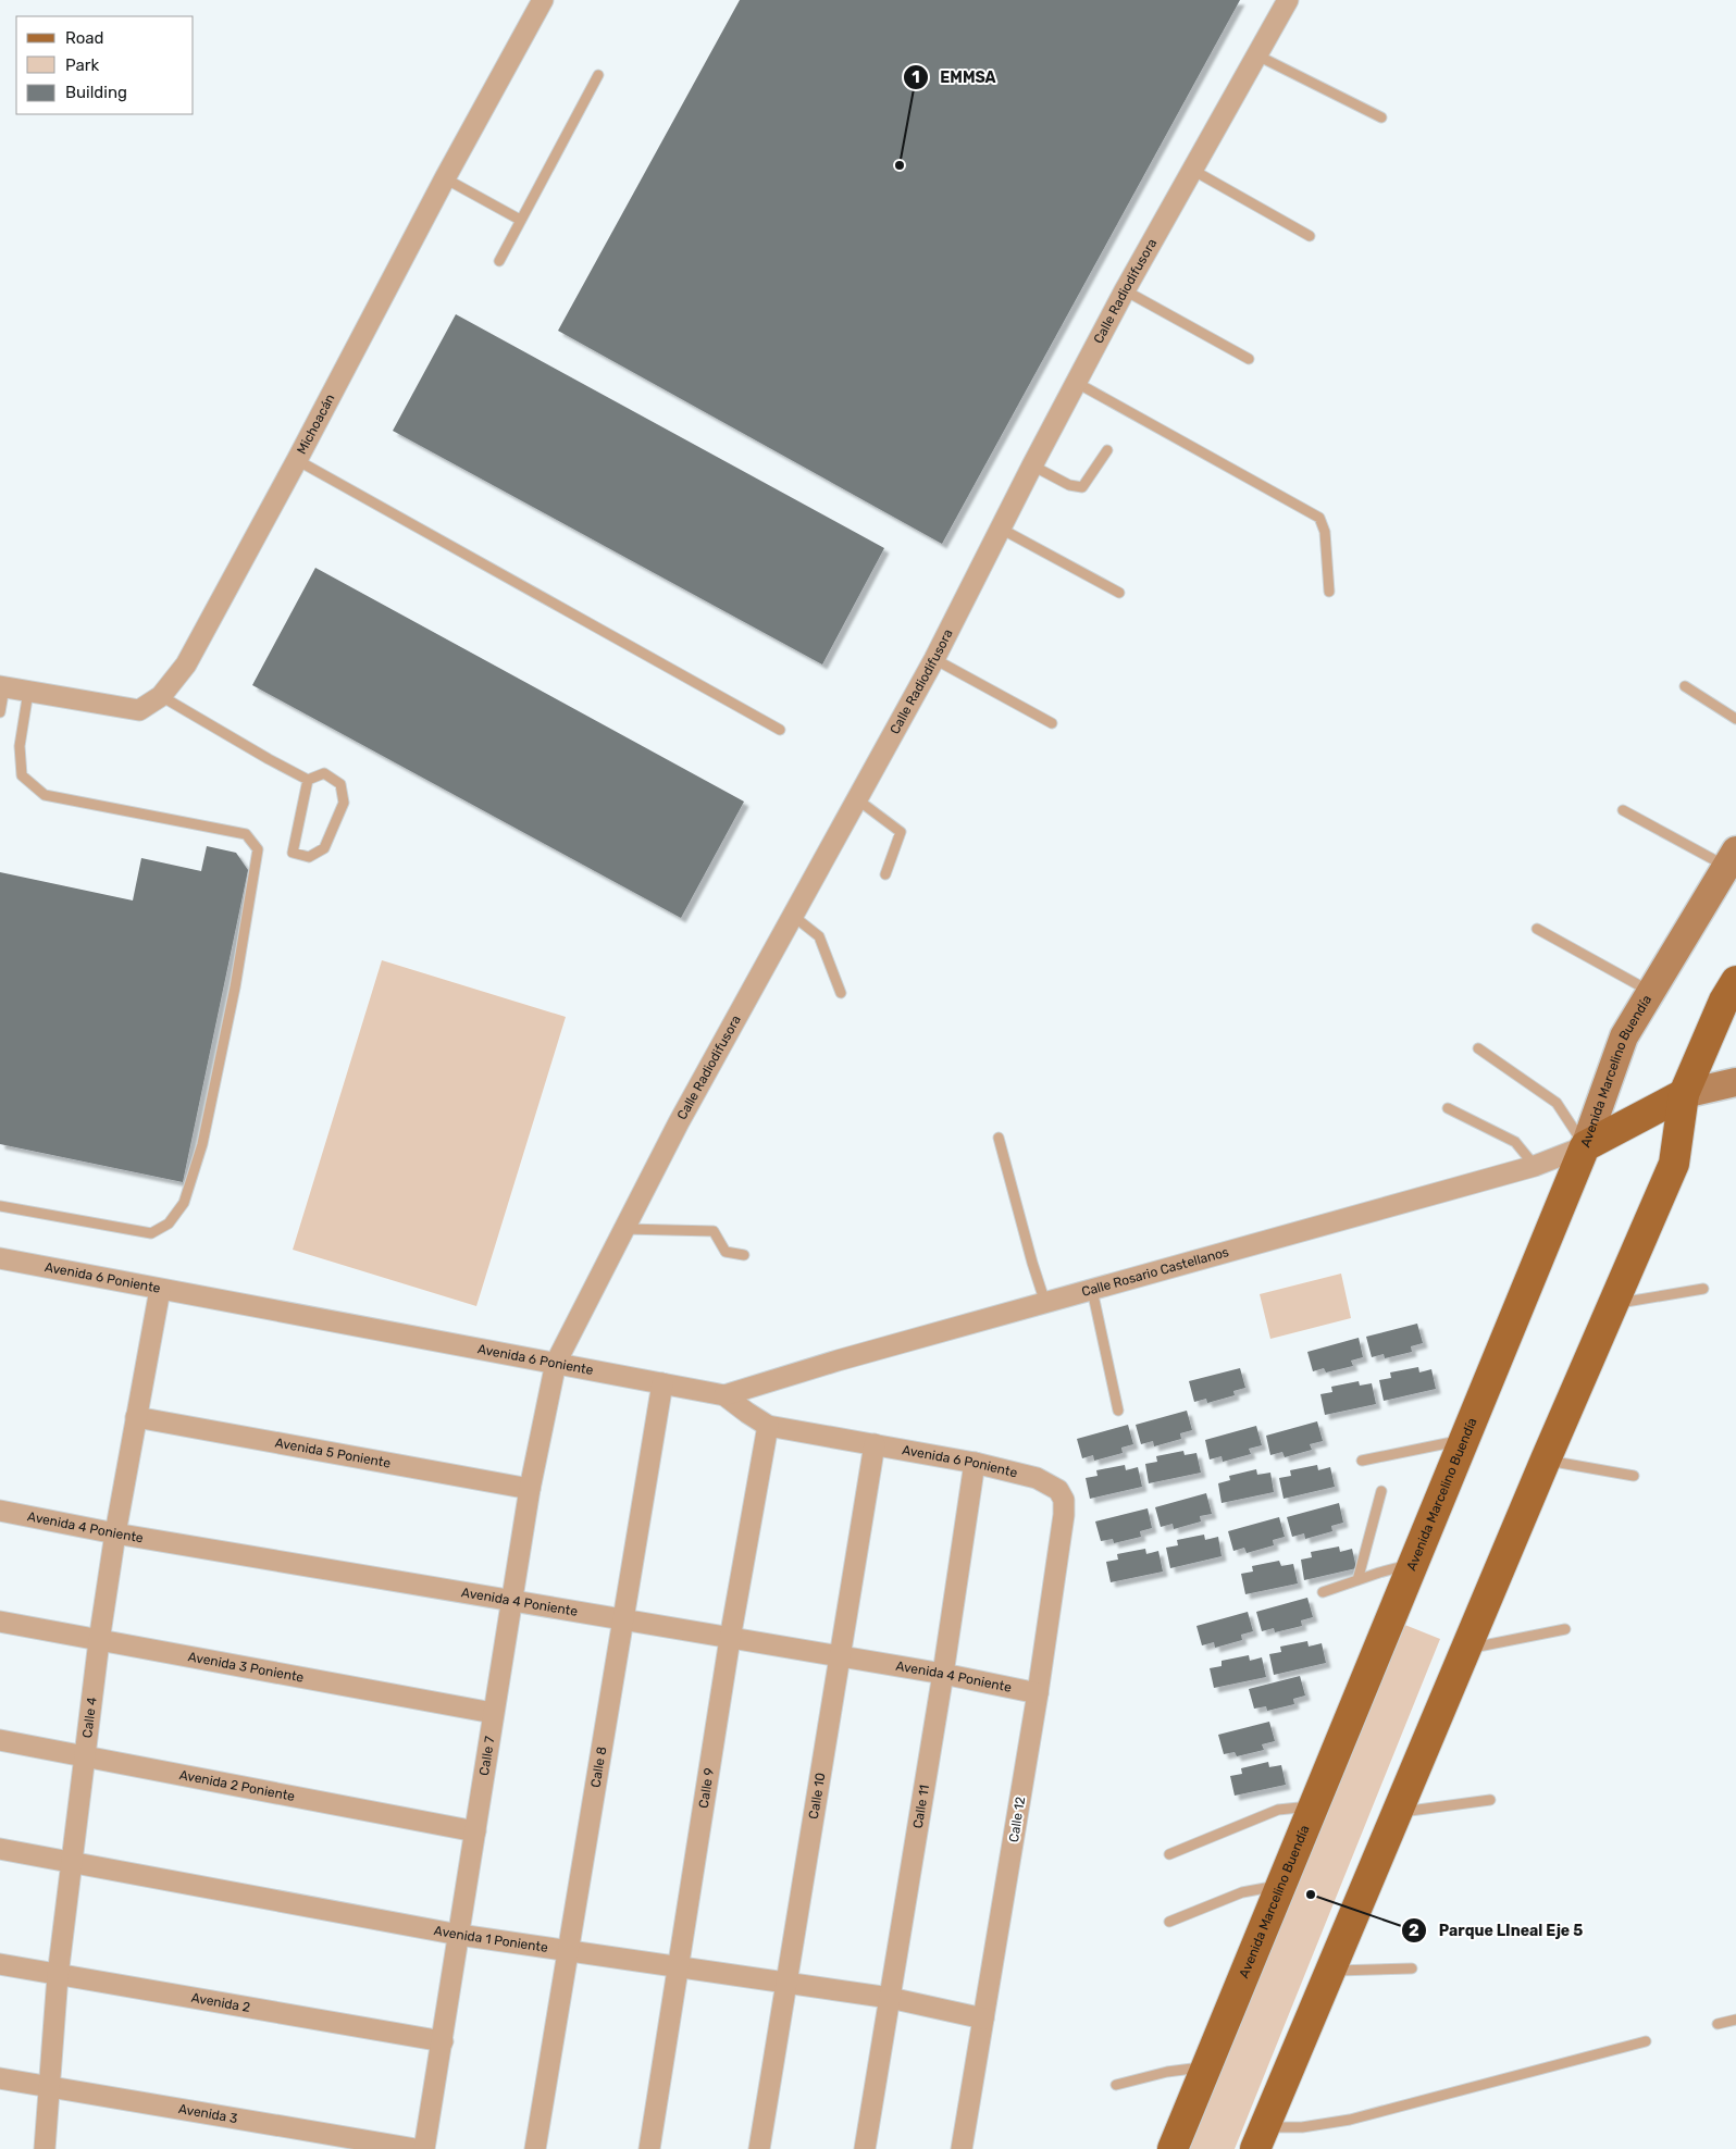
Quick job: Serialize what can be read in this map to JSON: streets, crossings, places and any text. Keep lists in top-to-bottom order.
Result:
{
  "streets": {
    "main road": ["Avenida Marcelino Buendía"],
    "street": [
      "Calle Radiodifusora",
      "Michoacán",
      "Calle Rosario Castellanos",
      "Avenida 6 Poniente",
      "Avenida 5 Poniente",
      "Avenida 4 Poniente",
      "Avenida 3 Poniente",
      "Calle 4",
      "Calle 7",
      "Calle 8",
      "Avenida 2 Poniente",
      "Calle 9",
      "Calle 10",
      "Calle 11",
      "Calle 12",
      "Avenida 1 Poniente",
      "Avenida 2",
      "Avenida 3"
    ]
  },
  "crossings": [
    ["Calle Radiodifusora", "Avenida 6 Poniente"],
    ["Calle Radiodifusora", "Calle 7"],
    ["Avenida Marcelino Buendía", "Calle Rosario Castellanos"],
    ["Calle Rosario Castellanos", "Avenida 6 Poniente"],
    ["Avenida 6 Poniente", "Calle 4"],
    ["Avenida 6 Poniente", "Calle 7"],
    ["Avenida 6 Poniente", "Calle 8"],
    ["Avenida 6 Poniente", "Calle 9"],
    ["Avenida 6 Poniente", "Calle 10"],
    ["Avenida 6 Poniente", "Calle 11"],
    ["Avenida 6 Poniente", "Calle 12"],
    ["Avenida 5 Poniente", "Calle 4"],
    ["Avenida 5 Poniente", "Calle 7"],
    ["Avenida 4 Poniente", "Calle 4"],
    ["Avenida 4 Poniente", "Calle 7"],
    ["Avenida 4 Poniente", "Calle 8"],
    ["Avenida 4 Poniente", "Calle 9"],
    ["Avenida 4 Poniente", "Calle 10"],
    ["Avenida 4 Poniente", "Calle 11"],
    ["Avenida 4 Poniente", "Calle 12"],
    ["Avenida 3 Poniente", "Calle 4"],
    ["Avenida 3 Poniente", "Calle 7"],
    ["Calle 4", "Avenida 2 Poniente"],
    ["Calle 4", "Avenida 1 Poniente"],
    ["Calle 4", "Avenida 2"],
    ["Calle 4", "Avenida 3"],
    ["Calle 7", "Avenida 2 Poniente"],
    ["Calle 7", "Avenida 1 Poniente"],
    ["Calle 7", "Avenida 2"],
    ["Calle 8", "Avenida 1 Poniente"],
    ["Calle 9", "Avenida 1 Poniente"],
    ["Calle 10", "Avenida 1 Poniente"],
    ["Calle 11", "Avenida 1 Poniente"],
    ["Calle 12", "Avenida 1 Poniente"]
  ],
  "places": ["EMMSA", "Parque LIneal Eje 5"],
  "legend": ["Road", "Park", "Building"]
}
